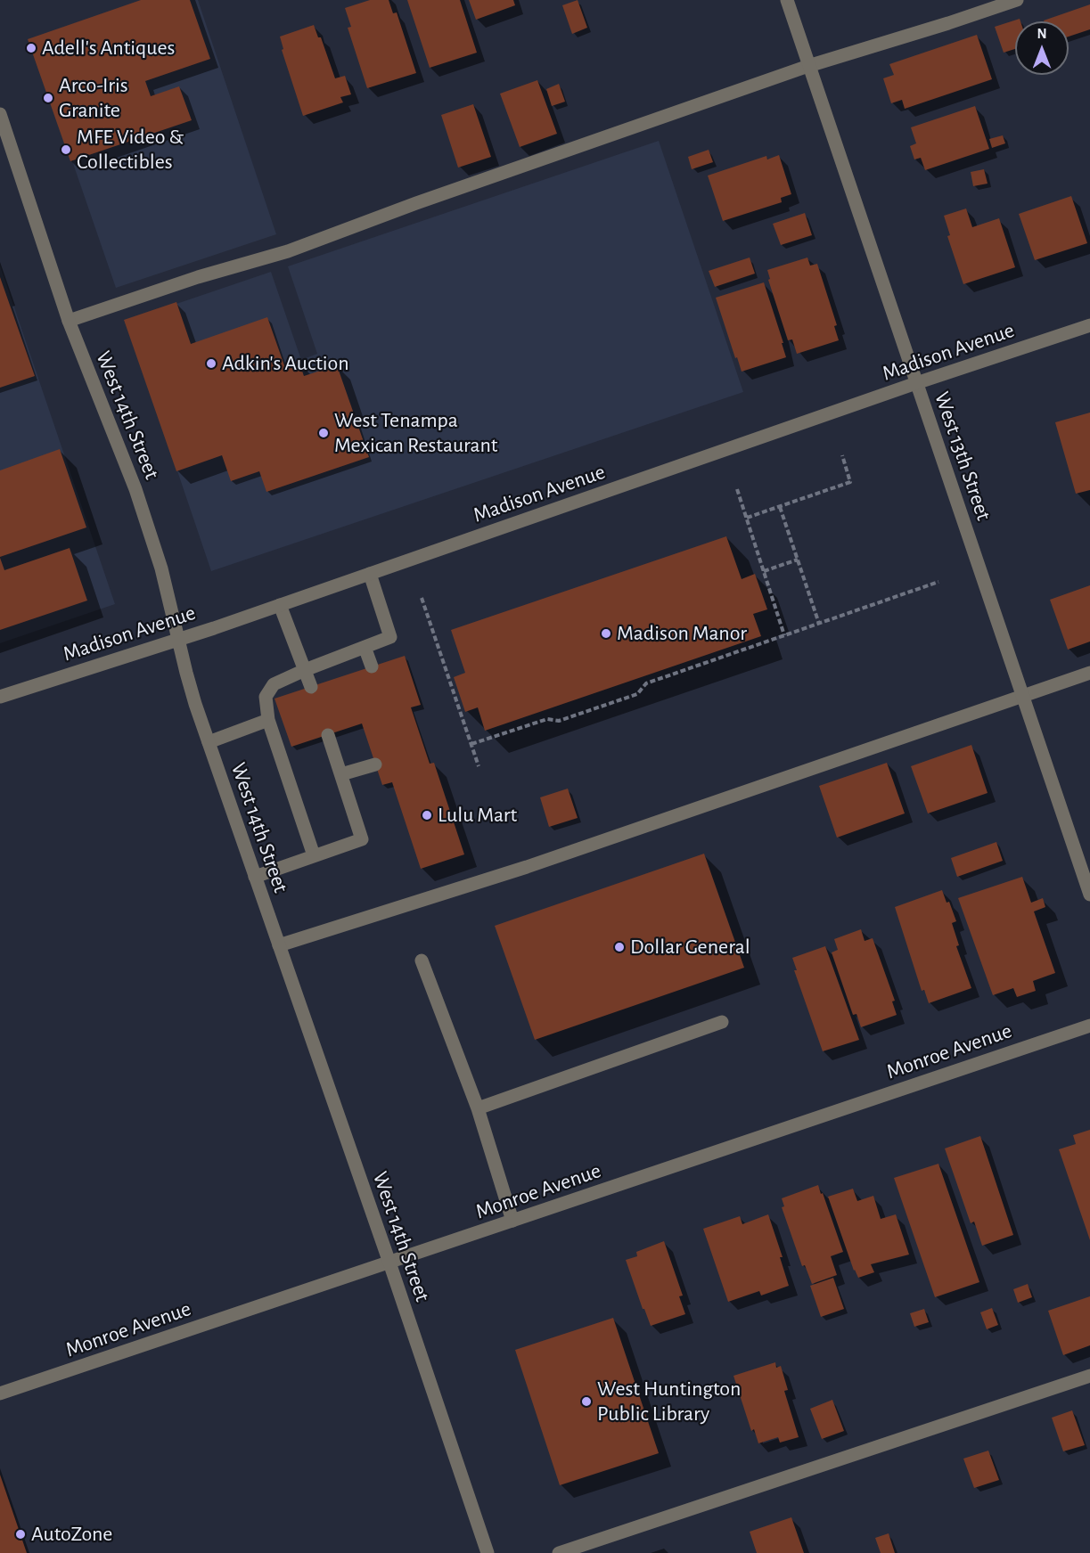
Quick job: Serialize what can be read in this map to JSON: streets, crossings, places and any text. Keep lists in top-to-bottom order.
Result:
{
  "streets": {
    "street": [
      "Madison Avenue",
      "West 14th Street",
      "West 13th Street",
      "Monroe Avenue"
    ]
  },
  "crossings": [
    ["Madison Avenue", "West 14th Street"],
    ["Madison Avenue", "West 13th Street"],
    ["West 14th Street", "Monroe Avenue"]
  ],
  "places": [
    "Adell's Antiques",
    "Arco-Iris Granite",
    "MFE Video & Collectibles",
    "Adkin's Auction",
    "West Tenampa Mexican Restaurant",
    "Madison Manor",
    "Lulu Mart",
    "Dollar General",
    "West Huntington Public Library",
    "AutoZone"
  ],
  "north": "top"
}
